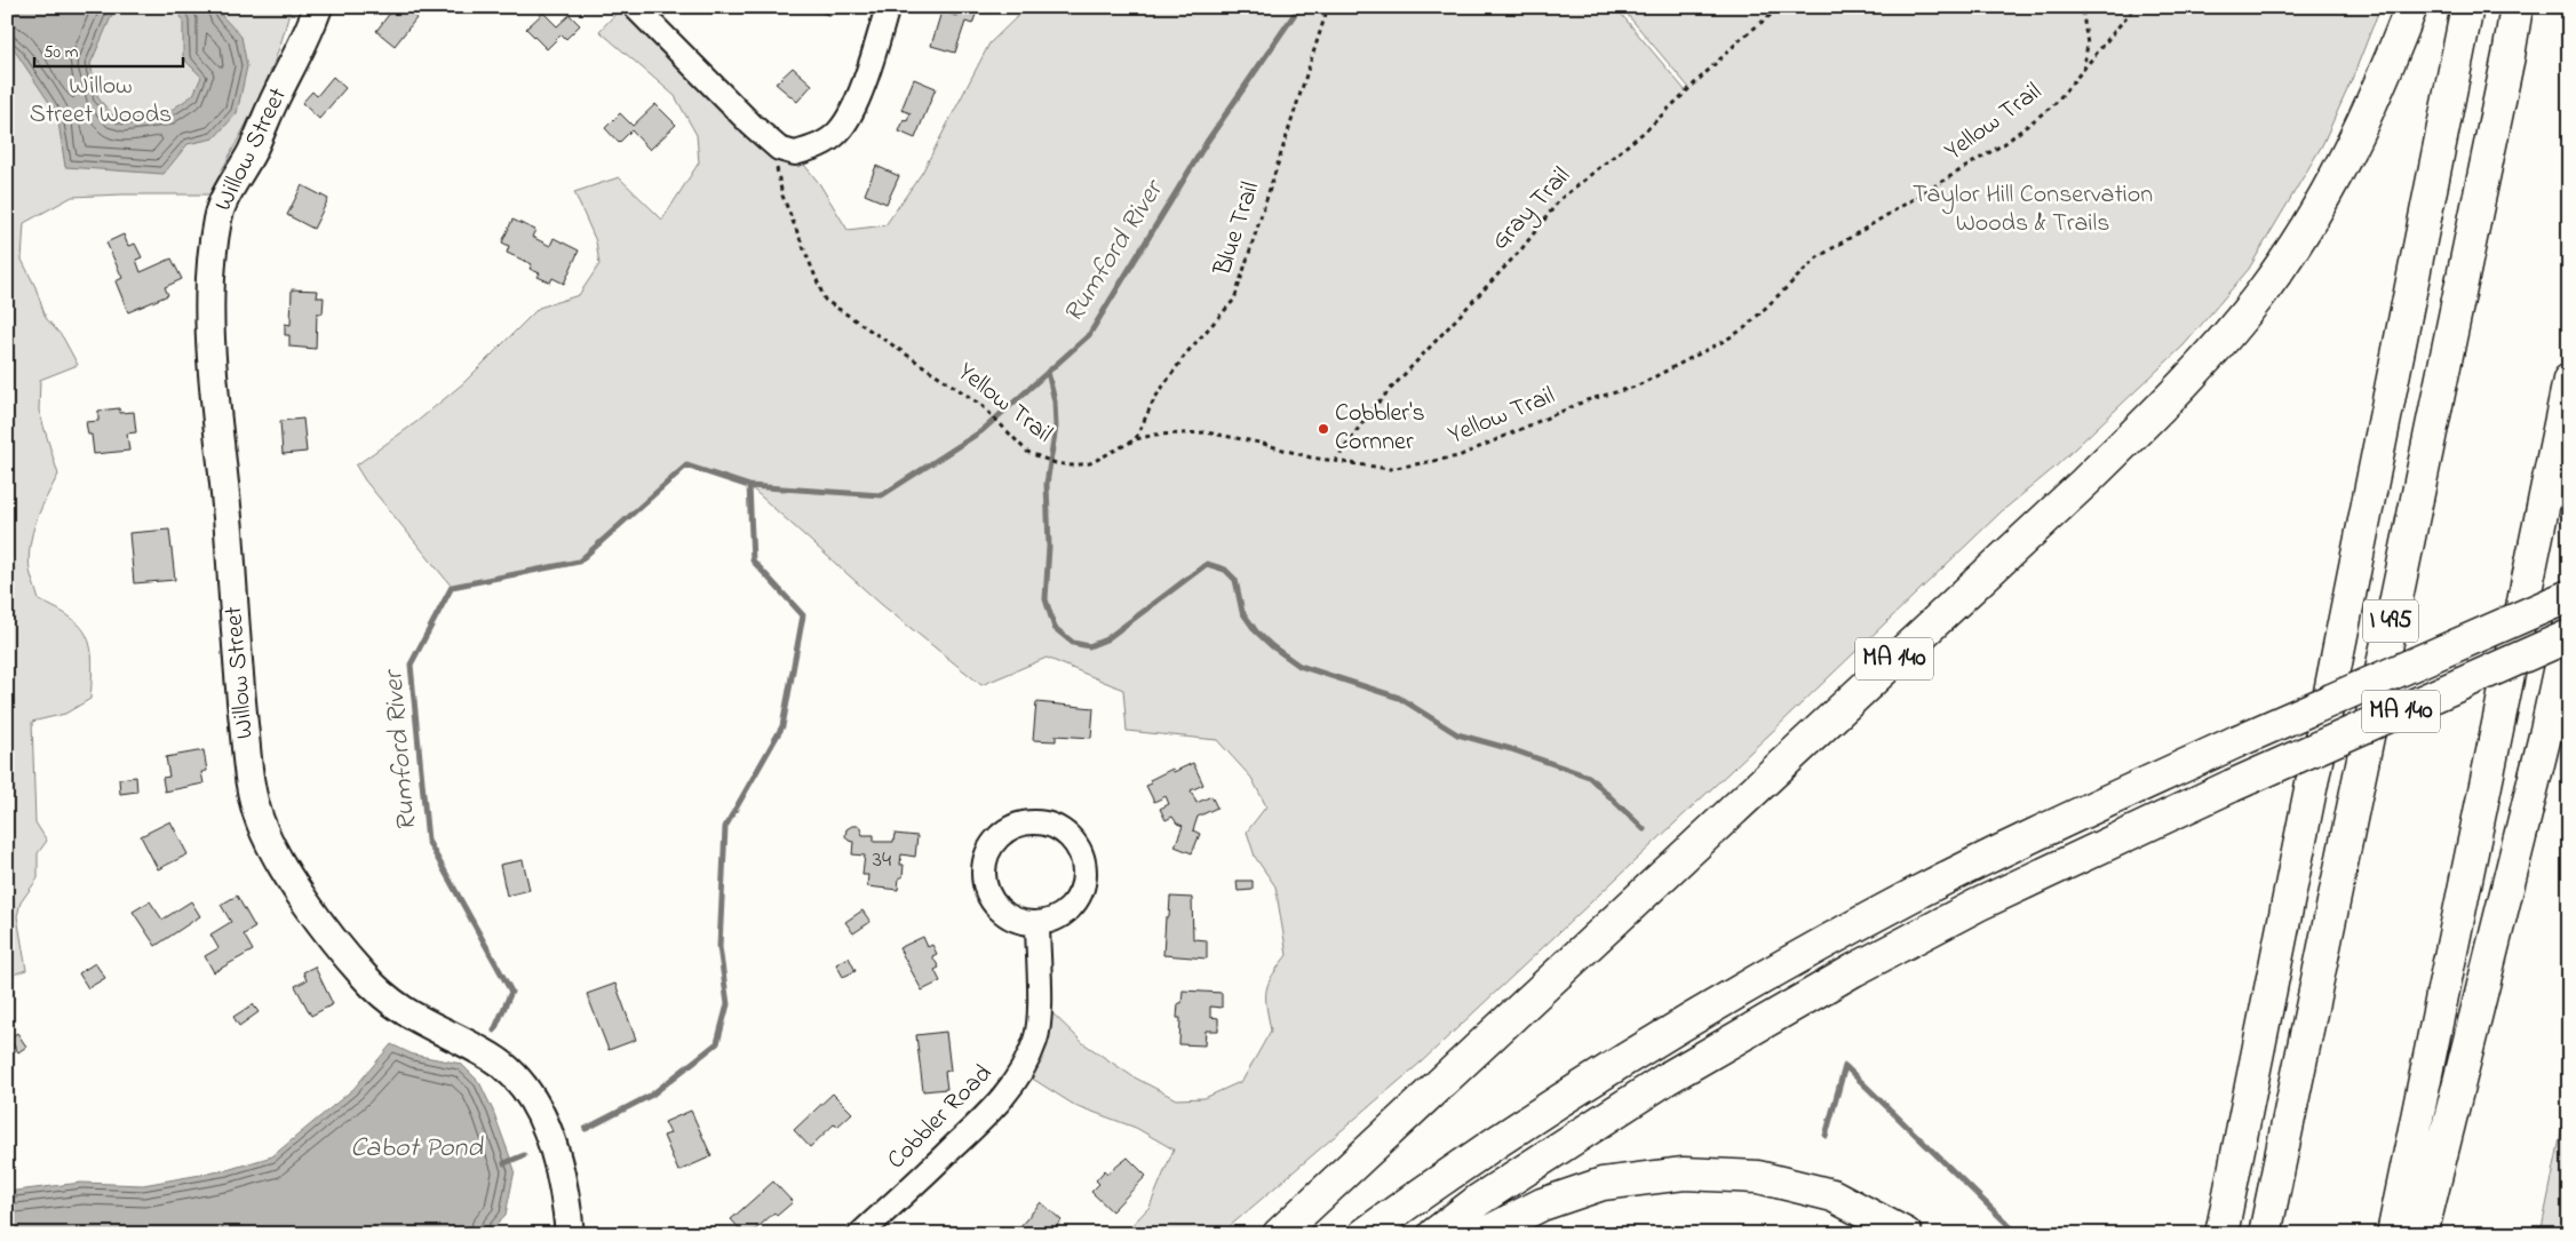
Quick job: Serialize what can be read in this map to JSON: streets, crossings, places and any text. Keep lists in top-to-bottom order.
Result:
{
  "streets": {
    "highway": ["I 495", "MA 140"],
    "street": ["Willow Street", "Cobbler Road"],
    "path": ["Yellow Trail", "Gray Trail", "Blue Trail"]
  },
  "crossings": [
    ["Yellow Trail", "Gray Trail"],
    ["Yellow Trail", "Blue Trail"]
  ],
  "water": ["Rumford River", "Cabot Pond"],
  "parks": ["Willow Street Woods", "Taylor Hill Conservation Woods & Trails"],
  "places": ["Cobbler's Cornner"],
  "house_numbers": ["34"],
  "scale_bar": "50 m"
}
